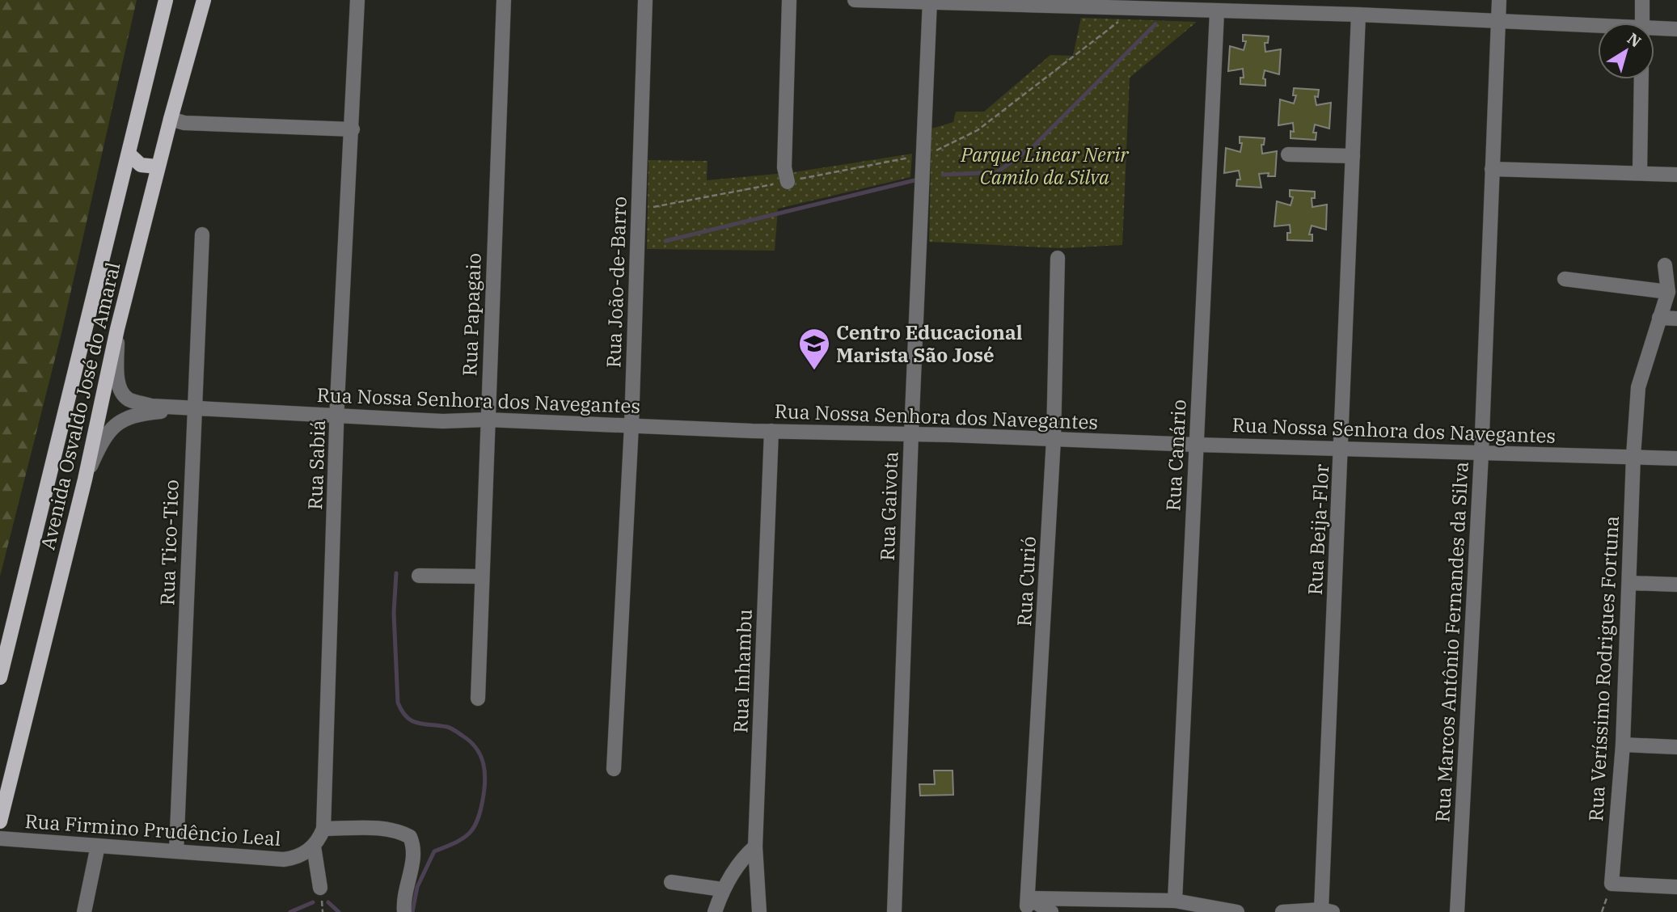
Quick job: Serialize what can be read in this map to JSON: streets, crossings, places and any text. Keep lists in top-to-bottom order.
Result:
{
  "streets": {
    "main road": ["Avenida Osvaldo José do Amaral"],
    "street": [
      "Rua João-de-Barro",
      "Rua Papagaio",
      "Rua Nossa Senhora dos Navegantes",
      "Rua Canário",
      "Rua Sabiá",
      "Rua Gaivota",
      "Rua Beija-Flor",
      "Rua Tico-Tico",
      "Rua Curió",
      "Rua Marcos Antônio Fernandes da Silva",
      "Rua Veríssimo Rodrigues Fortuna",
      "Rua Inhambu",
      "Rua Firmino Prudêncio Leal"
    ]
  },
  "crossings": [
    ["Rua João-de-Barro", "Rua Nossa Senhora dos Navegantes"],
    ["Rua Papagaio", "Rua Nossa Senhora dos Navegantes"],
    ["Rua Nossa Senhora dos Navegantes", "Avenida Osvaldo José do Amaral"],
    ["Rua Nossa Senhora dos Navegantes", "Rua Canário"],
    ["Rua Nossa Senhora dos Navegantes", "Rua Sabiá"],
    ["Rua Nossa Senhora dos Navegantes", "Rua Gaivota"],
    ["Rua Nossa Senhora dos Navegantes", "Rua Beija-Flor"],
    ["Rua Nossa Senhora dos Navegantes", "Rua Tico-Tico"],
    ["Rua Nossa Senhora dos Navegantes", "Rua Curió"],
    ["Rua Nossa Senhora dos Navegantes", "Rua Marcos Antônio Fernandes da Silva"],
    ["Rua Nossa Senhora dos Navegantes", "Rua Veríssimo Rodrigues Fortuna"],
    ["Rua Nossa Senhora dos Navegantes", "Rua Inhambu"],
    ["Rua Tico-Tico", "Rua Firmino Prudêncio Leal"]
  ],
  "parks": ["Parque Linear Nerir Camilo da Silva"],
  "places": {
    "school or university": ["Centro Educacional Marista São José"]
  },
  "north": "top right"
}
